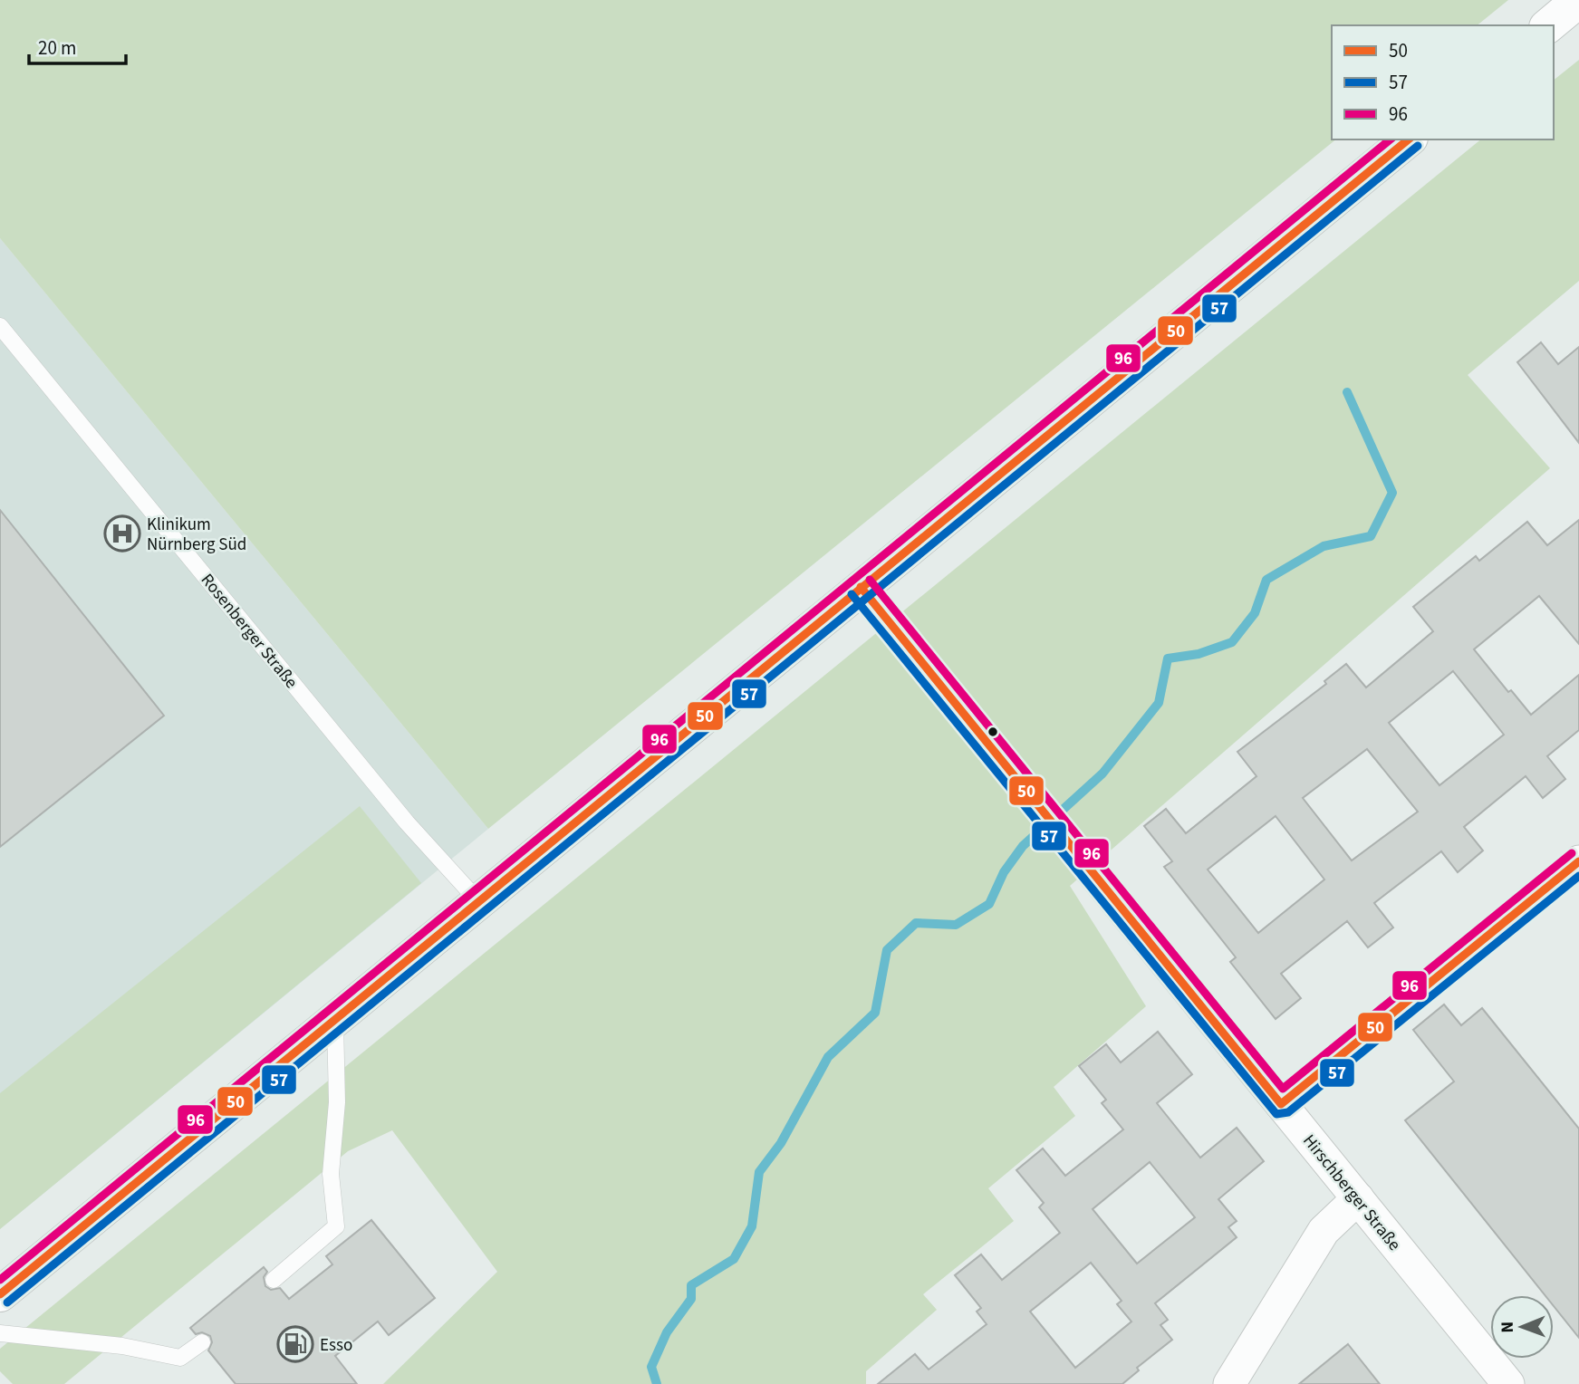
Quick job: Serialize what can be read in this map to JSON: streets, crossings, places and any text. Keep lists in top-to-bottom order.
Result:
{
  "streets": {
    "street": ["Hirschberger Straße"],
    "lane": ["Rosenberger Straße"]
  },
  "places": {
    "hospital": ["Klinikum Nürnberg Süd"],
    "fuel station": ["Esso"]
  },
  "lines": ["transit line 50", "transit line 96", "transit line 57"],
  "legend": ["50", "57", "96"],
  "scale_bar": "20 m",
  "north": "left"
}
